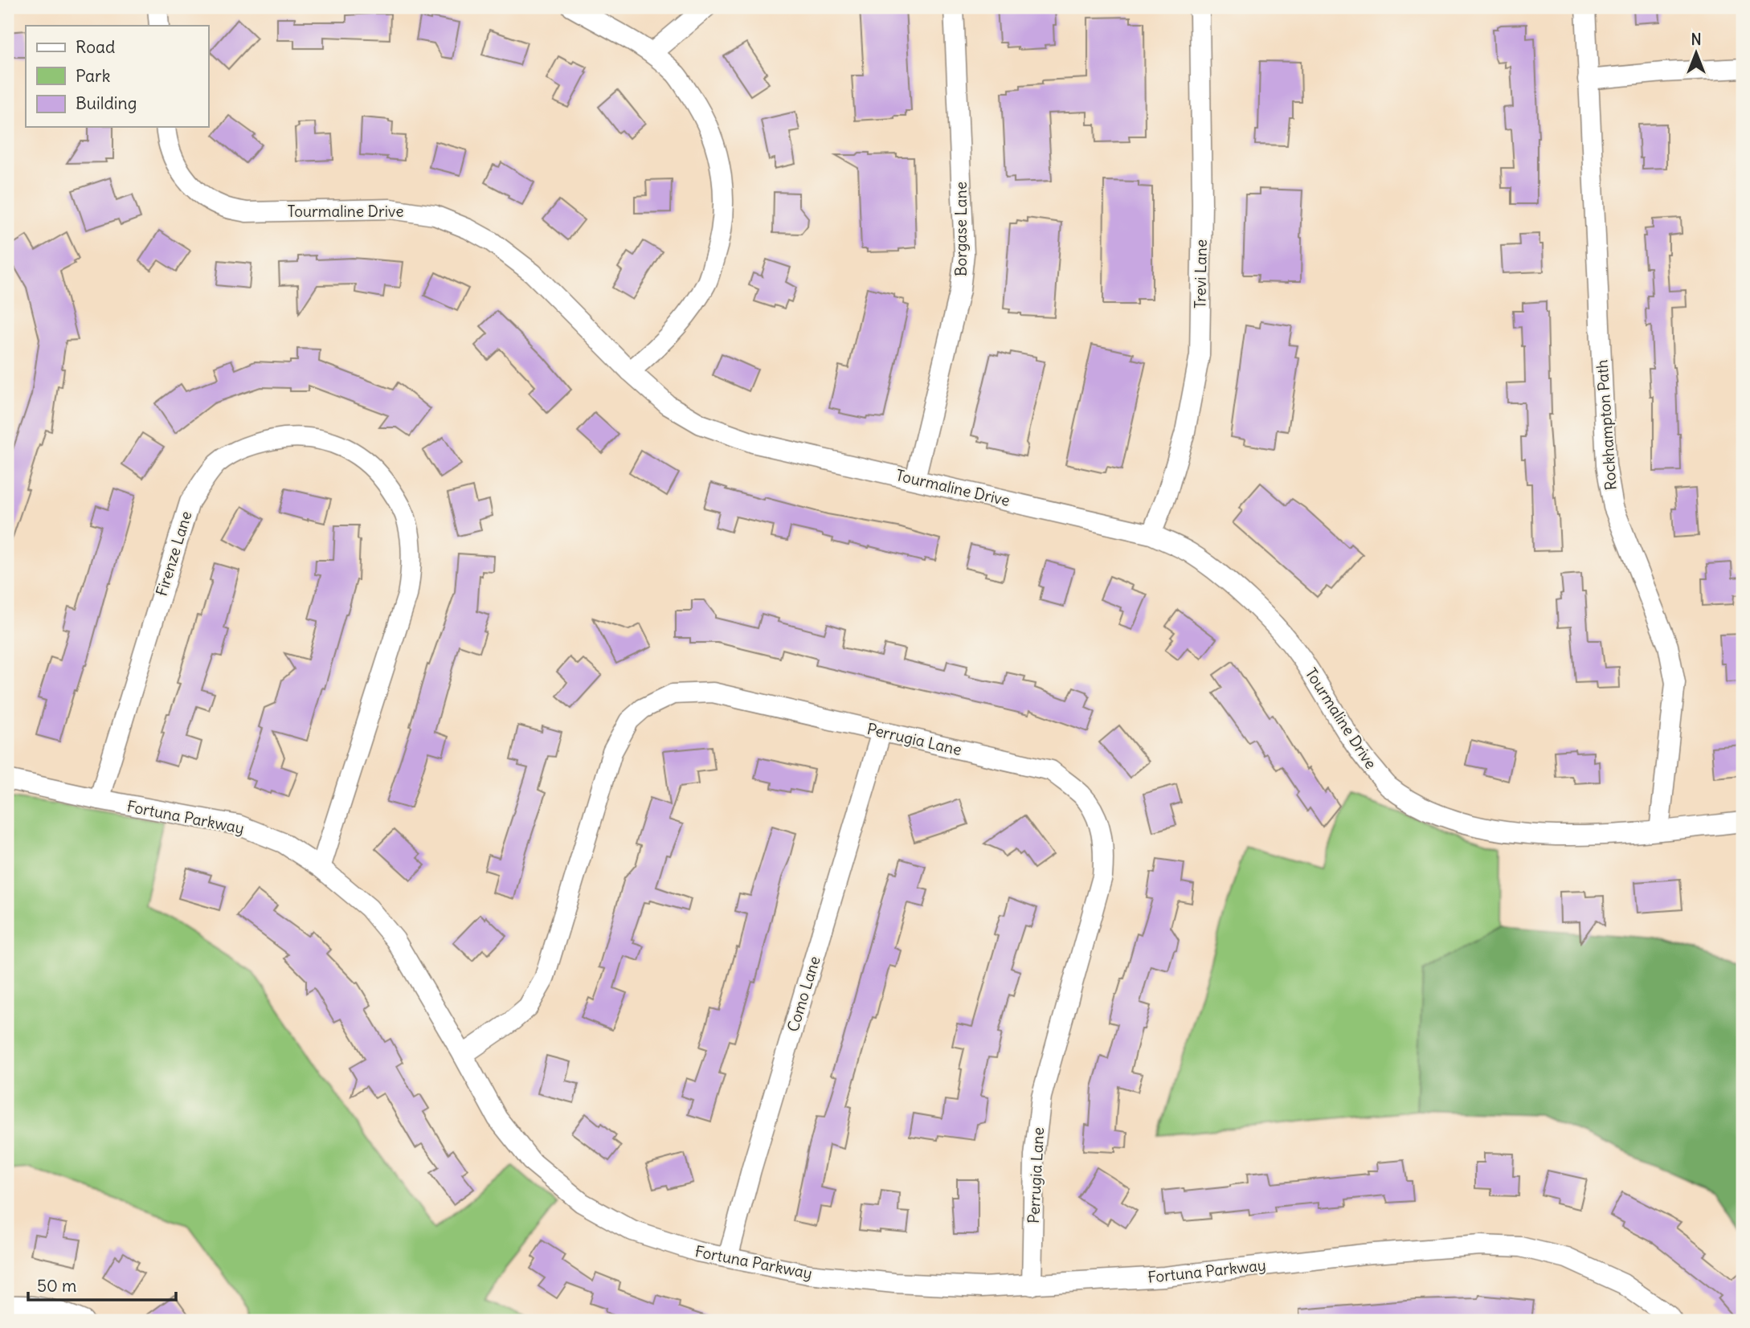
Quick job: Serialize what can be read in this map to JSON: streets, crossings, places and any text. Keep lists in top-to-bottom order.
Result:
{
  "streets": {
    "street": [
      "Tourmaline Drive",
      "Borgase Lane",
      "Trevi Lane",
      "Rockhampton Path",
      "Firenze Lane",
      "Perrugia Lane",
      "Fortuna Parkway",
      "Como Lane"
    ]
  },
  "crossings": [
    ["Tourmaline Drive", "Borgase Lane"],
    ["Tourmaline Drive", "Trevi Lane"],
    ["Tourmaline Drive", "Rockhampton Path"],
    ["Firenze Lane", "Fortuna Parkway"],
    ["Perrugia Lane", "Fortuna Parkway"],
    ["Perrugia Lane", "Como Lane"],
    ["Fortuna Parkway", "Como Lane"]
  ],
  "legend": ["Road", "Park", "Building"],
  "scale_bar": "50 m",
  "north": "top"
}
